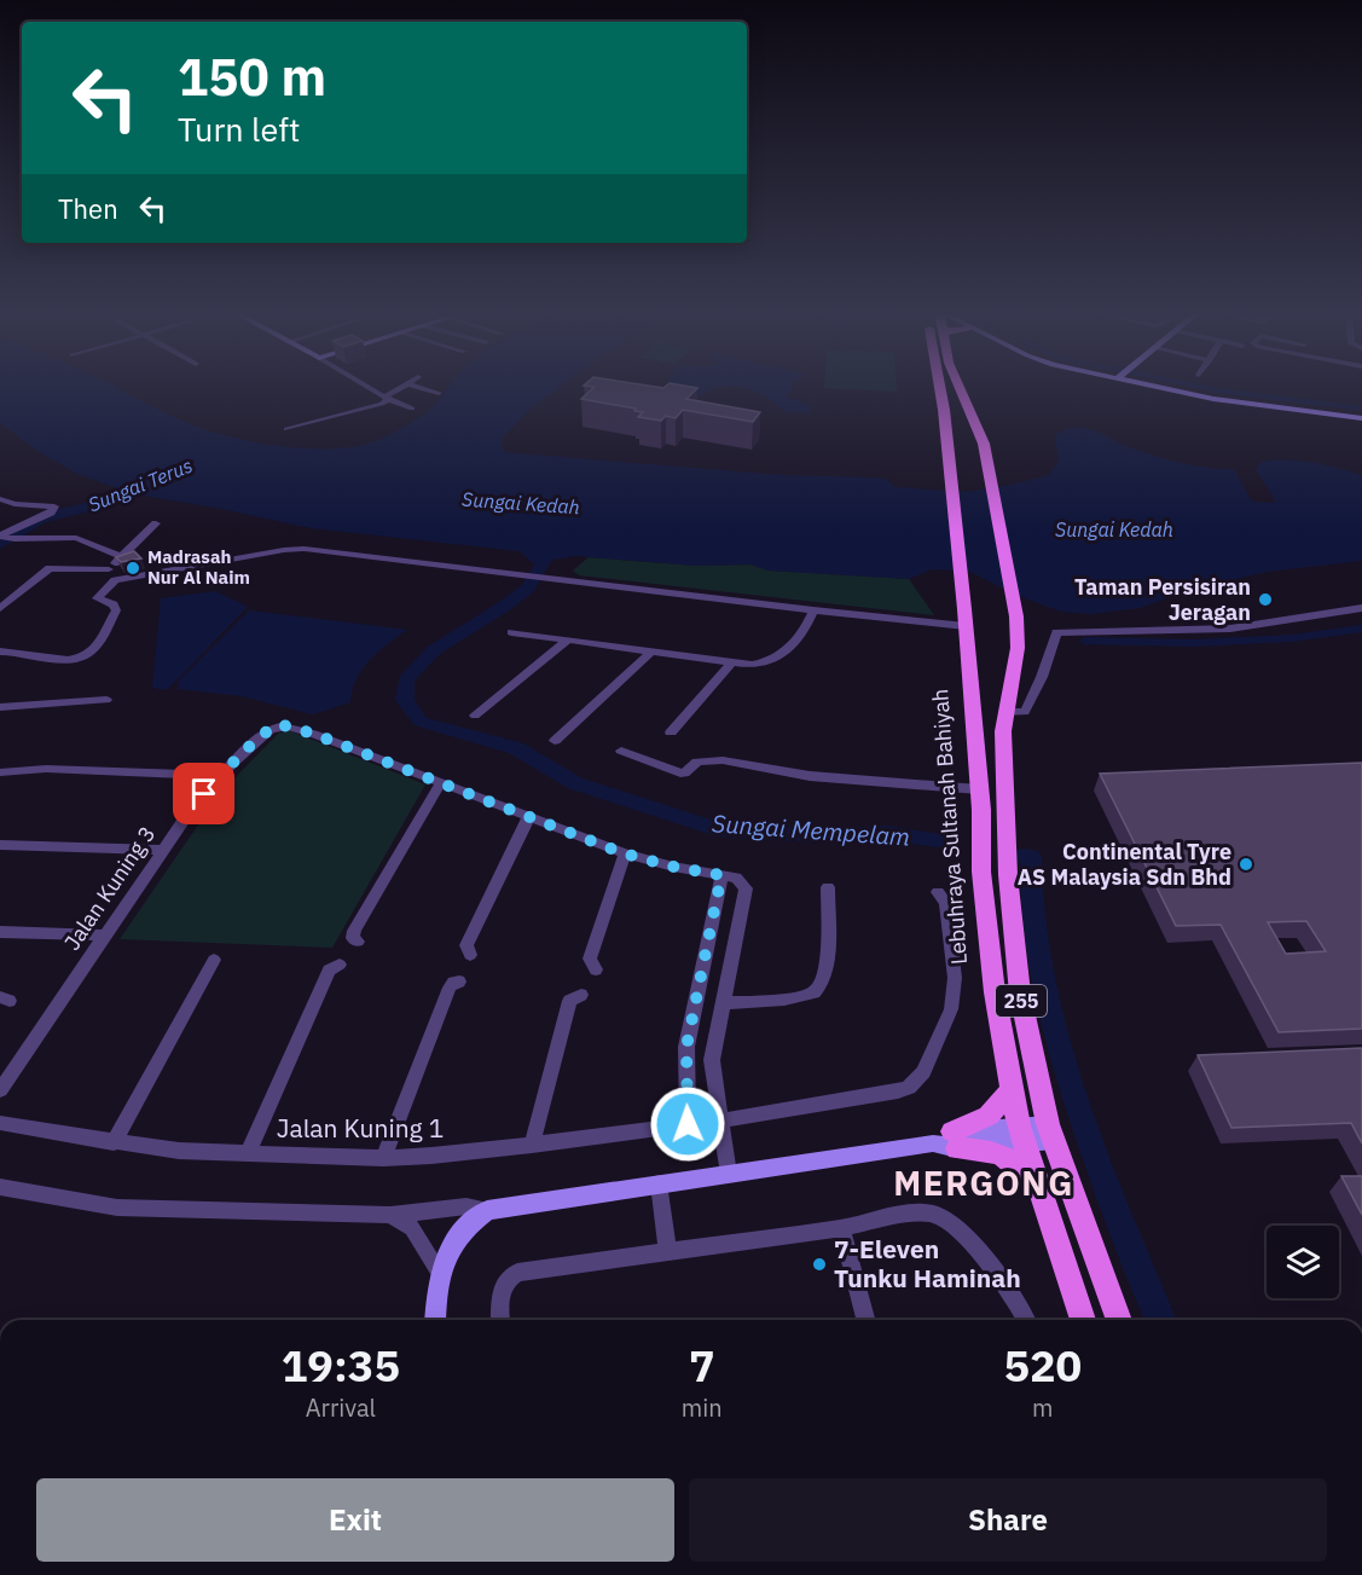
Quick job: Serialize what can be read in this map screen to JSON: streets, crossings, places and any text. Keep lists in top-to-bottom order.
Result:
{
  "streets": {
    "main road": ["Lebuhraya Sultanah Bahiyah", "255"],
    "street": ["Jalan Kuning 3", "Jalan Kuning 1"]
  },
  "districts": ["MERGONG"],
  "water": ["Sungai Terus", "Sungai Kedah", "Sungai Mempelam"],
  "places": [
    "Madrasah Nur Al Naim",
    "Taman Persisiran Jeragan",
    "Continental Tyre AS Malaysia Sdn Bhd",
    "7-Eleven Tunku Haminah"
  ],
  "page": {
    "turn": ["150 m", "Turn left"],
    "then": "Then",
    "eta": [
      "19:35",
      "Arrival",
      "7",
      "min",
      "520",
      "m"
    ],
    "buttons": ["Exit", "Share"]
  }
}
